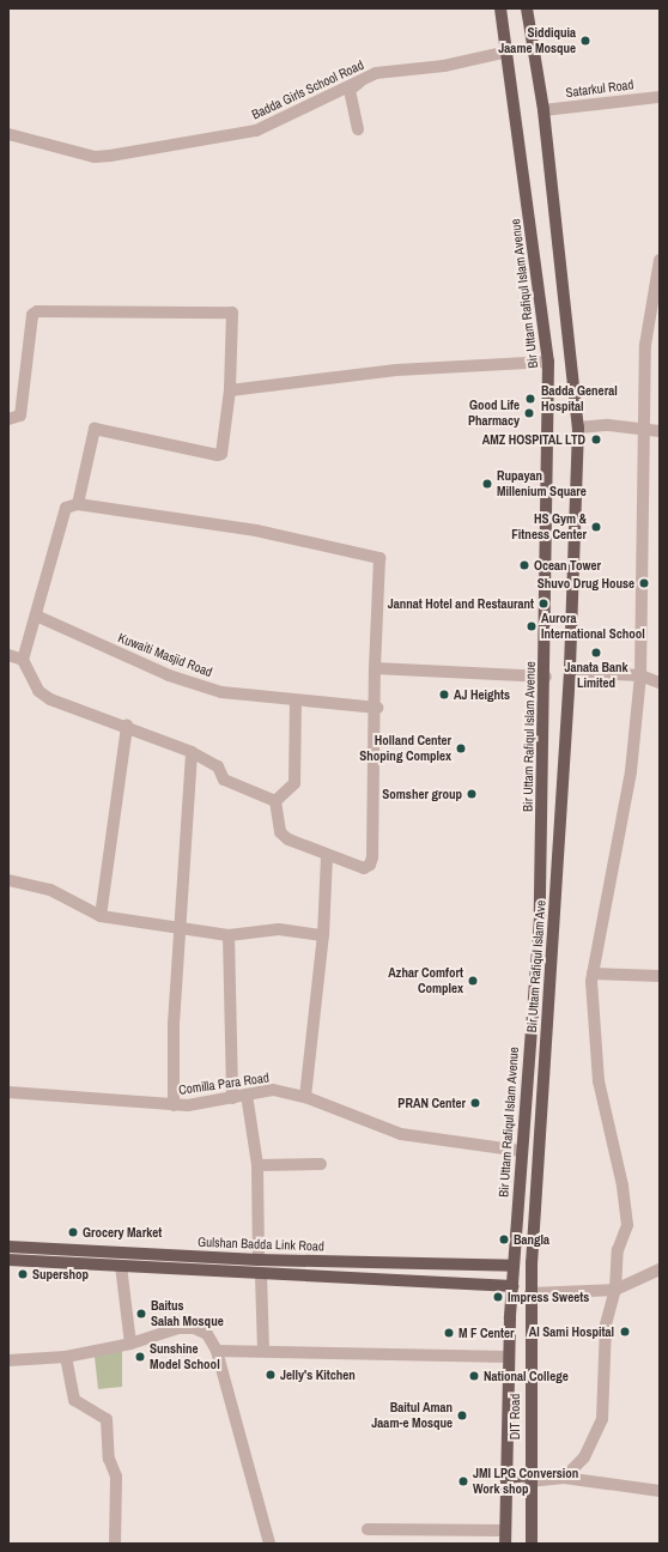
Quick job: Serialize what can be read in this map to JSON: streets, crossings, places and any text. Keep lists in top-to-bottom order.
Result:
{
  "streets": {
    "main road": [
      "Bir Uttam Rafiqul Islam Avenue",
      "Bir Uttam Rafiqul Islam Ave",
      "Gulshan Badda Link Road",
      "DIT Road"
    ],
    "street": [
      "Satarkul Road",
      "Badda Girls School Road",
      "Kuwaiti Masjid Road",
      "Comilla Para Road"
    ]
  },
  "crossings": [
    ["Badda Girls School Road", "Bir Uttam Rafiqul Islam Avenue"],
    ["Bir Uttam Rafiqul Islam Avenue", "Comilla Para Road"],
    ["Bir Uttam Rafiqul Islam Avenue", "Gulshan Badda Link Road"],
    ["Bir Uttam Rafiqul Islam Ave", "DIT Road"]
  ],
  "places": [
    "Siddiquia Jaame Mosque",
    "Badda General Hospital",
    "Good Life Pharmacy",
    "AMZ HOSPITAL LTD",
    "Rupayan Millenium Square",
    "HS Gym & Fitness Center",
    "Ocean Tower",
    "Shuvo Drug House",
    "Jannat Hotel and Restaurant",
    "Aurora International School",
    "Janata Bank Limited",
    "AJ Heights",
    "Holland Center Shoping Complex",
    "Somsher group",
    "Azhar Comfort Complex",
    "PRAN Center",
    "Grocery Market",
    "Bangla",
    "Supershop",
    "Impress Sweets",
    "Baitus Salah Mosque",
    "Al Sami Hospital",
    "M F Center",
    "Sunshine Model School",
    "Jelly's Kitchen",
    "National College",
    "Baitul Aman Jaam-e Mosque",
    "JMI LPG Conversion Work shop"
  ]
}
